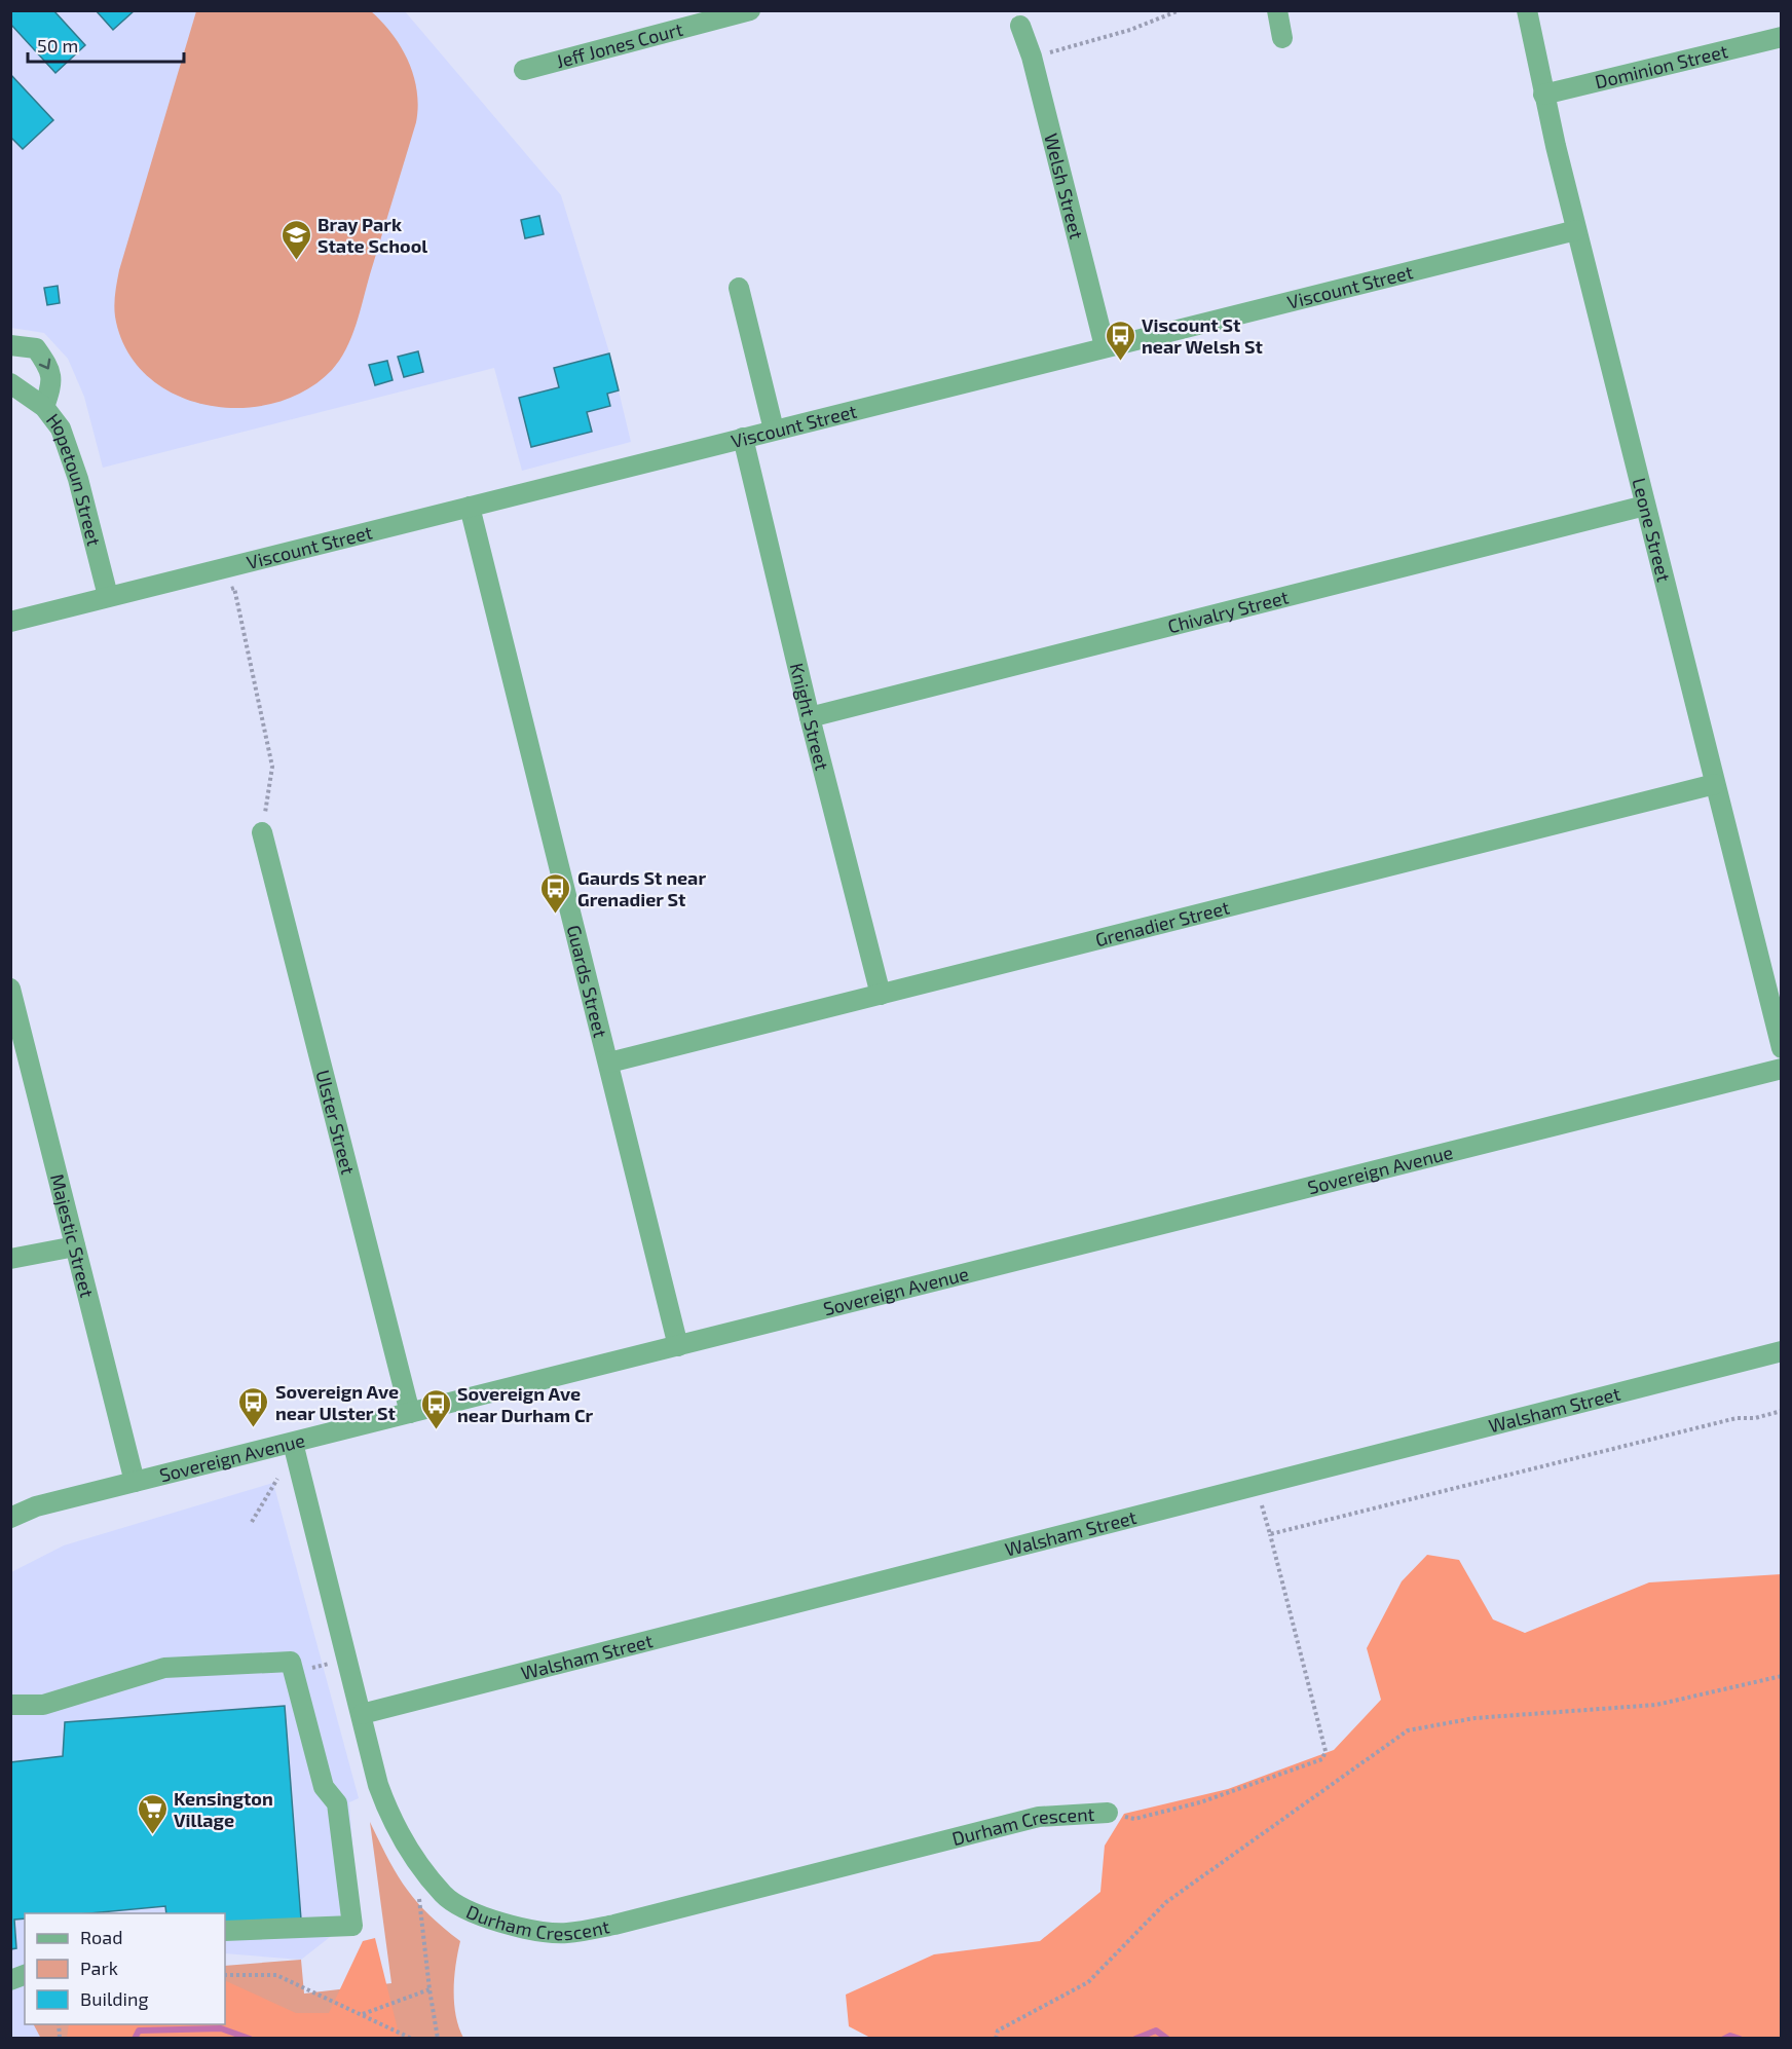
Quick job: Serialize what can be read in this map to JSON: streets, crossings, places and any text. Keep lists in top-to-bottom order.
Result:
{
  "streets": {
    "street": [
      "Jeff Jones Court",
      "Dominion Street",
      "Welsh Street",
      "Viscount Street",
      "Hopetoun Street",
      "Leone Street",
      "Chivalry Street",
      "Knight Street",
      "Grenadier Street",
      "Guards Street",
      "Ulster Street",
      "Sovereign Avenue",
      "Majestic Street",
      "Walsham Street",
      "Durham Crescent"
    ]
  },
  "crossings": [
    ["Dominion Street", "Leone Street"],
    ["Welsh Street", "Viscount Street"],
    ["Viscount Street", "Hopetoun Street"],
    ["Viscount Street", "Leone Street"],
    ["Viscount Street", "Knight Street"],
    ["Viscount Street", "Guards Street"],
    ["Leone Street", "Chivalry Street"],
    ["Leone Street", "Grenadier Street"],
    ["Chivalry Street", "Knight Street"],
    ["Knight Street", "Grenadier Street"],
    ["Grenadier Street", "Guards Street"],
    ["Guards Street", "Sovereign Avenue"],
    ["Ulster Street", "Sovereign Avenue"],
    ["Sovereign Avenue", "Majestic Street"],
    ["Sovereign Avenue", "Durham Crescent"],
    ["Walsham Street", "Durham Crescent"]
  ],
  "places": {
    "school or university": ["Bray Park State School"],
    "bus stop": [
      "Viscount St near Welsh St",
      "Gaurds St near Grenadier St",
      "Sovereign Ave near Ulster St",
      "Sovereign Ave near Durham Cr"
    ],
    "supermarket": ["Kensington Village"]
  },
  "legend": ["Road", "Park", "Building"],
  "scale_bar": "50 m"
}
